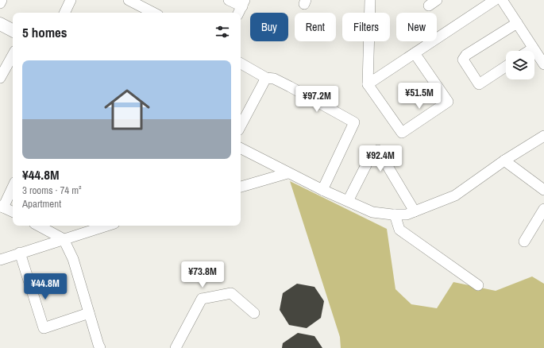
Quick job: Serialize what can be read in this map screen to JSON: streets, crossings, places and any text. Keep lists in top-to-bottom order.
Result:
{
  "page": {
    "chip": [
      "Buy",
      "Rent",
      "Filters",
      "New"
    ],
    "heading": "5 homes",
    "list": [
      {
        "name": "¥44.8M",
        "note": "3 rooms · 74 m² · Apartment"
      }
    ],
    "price": [
      "¥51.5M",
      "¥97.2M",
      "¥92.4M",
      "¥73.8M",
      "¥44.8M"
    ]
  }
}
